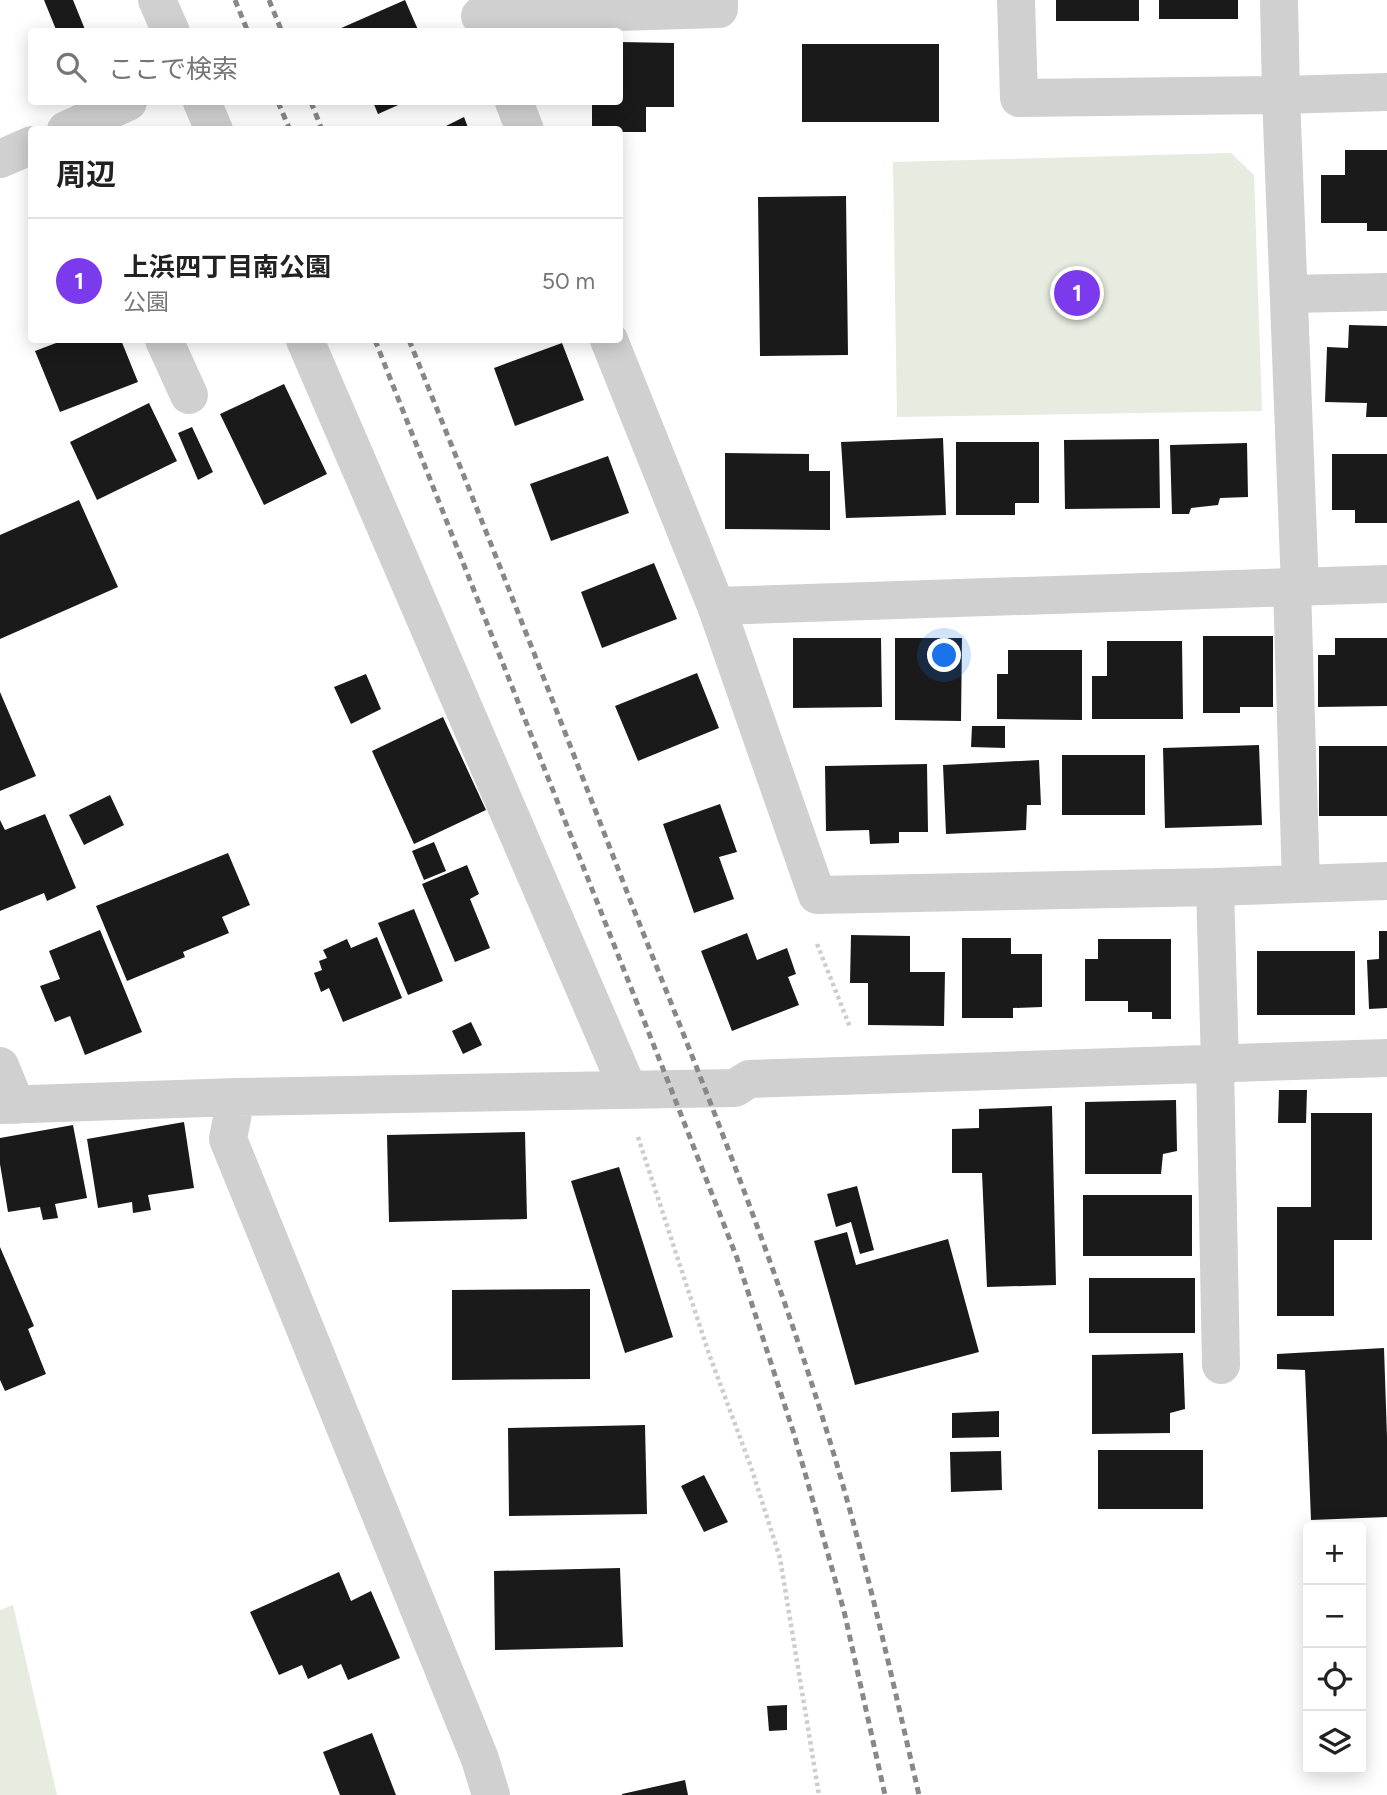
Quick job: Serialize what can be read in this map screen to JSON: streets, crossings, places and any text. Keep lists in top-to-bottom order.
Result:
{
  "page": {
    "search": "ここで検索",
    "heading": "周辺",
    "list": [
      {
        "mark": "1",
        "name": "上浜四丁目南公園",
        "note": "公園",
        "value": "50 m"
      }
    ],
    "pins": "1",
    "map_buttons": ["+", "−"]
  }
}
